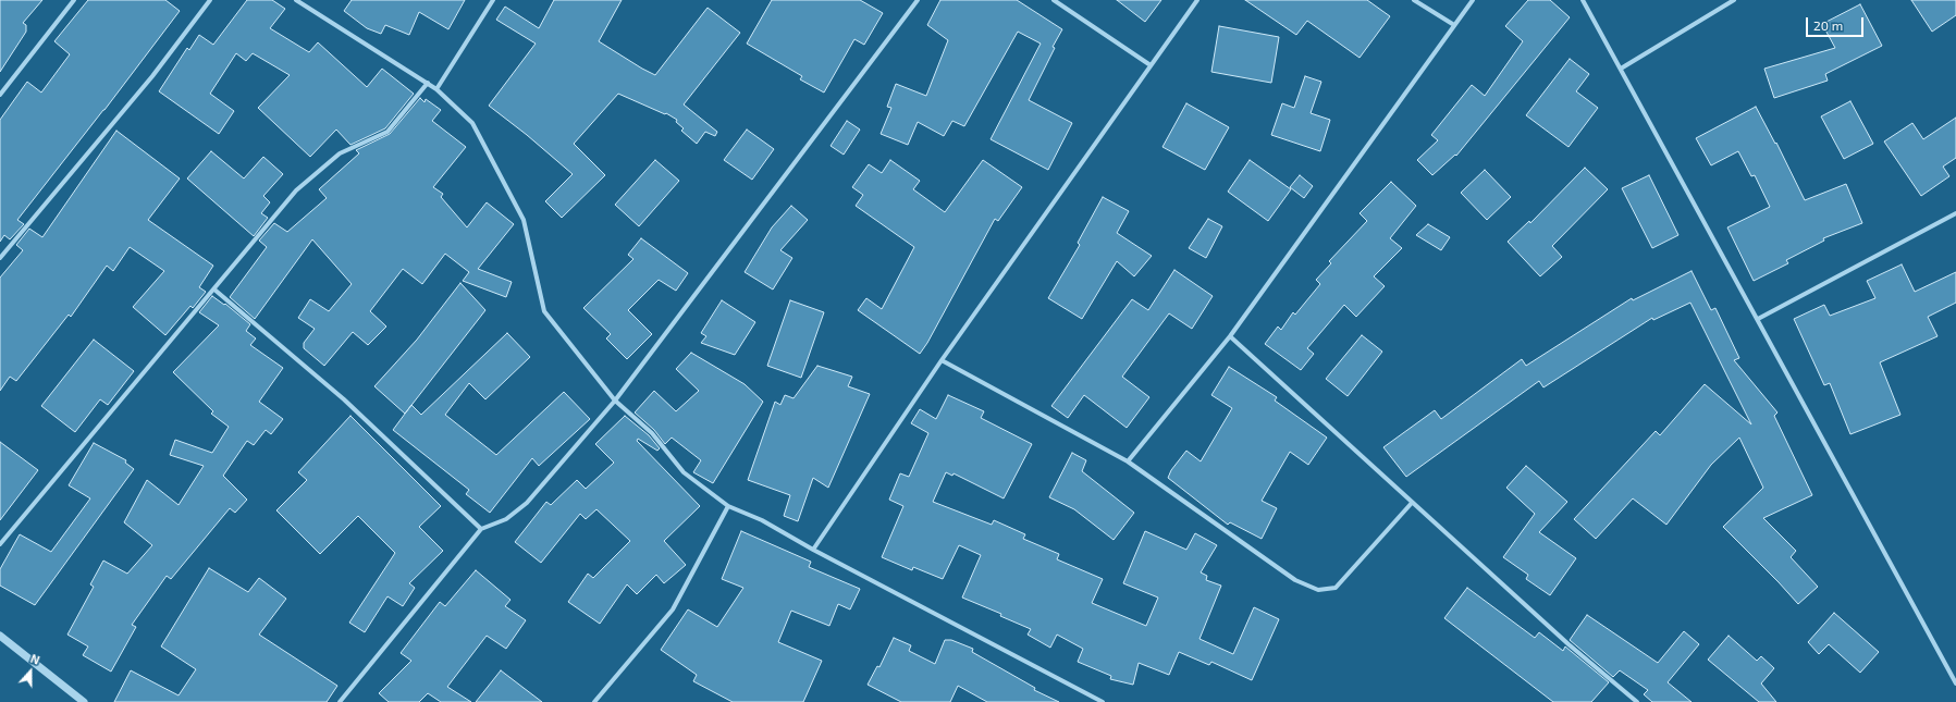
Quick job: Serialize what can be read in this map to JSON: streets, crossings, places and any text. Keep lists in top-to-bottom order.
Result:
{
  "scale_bar": "20 m",
  "north": "top"
}
